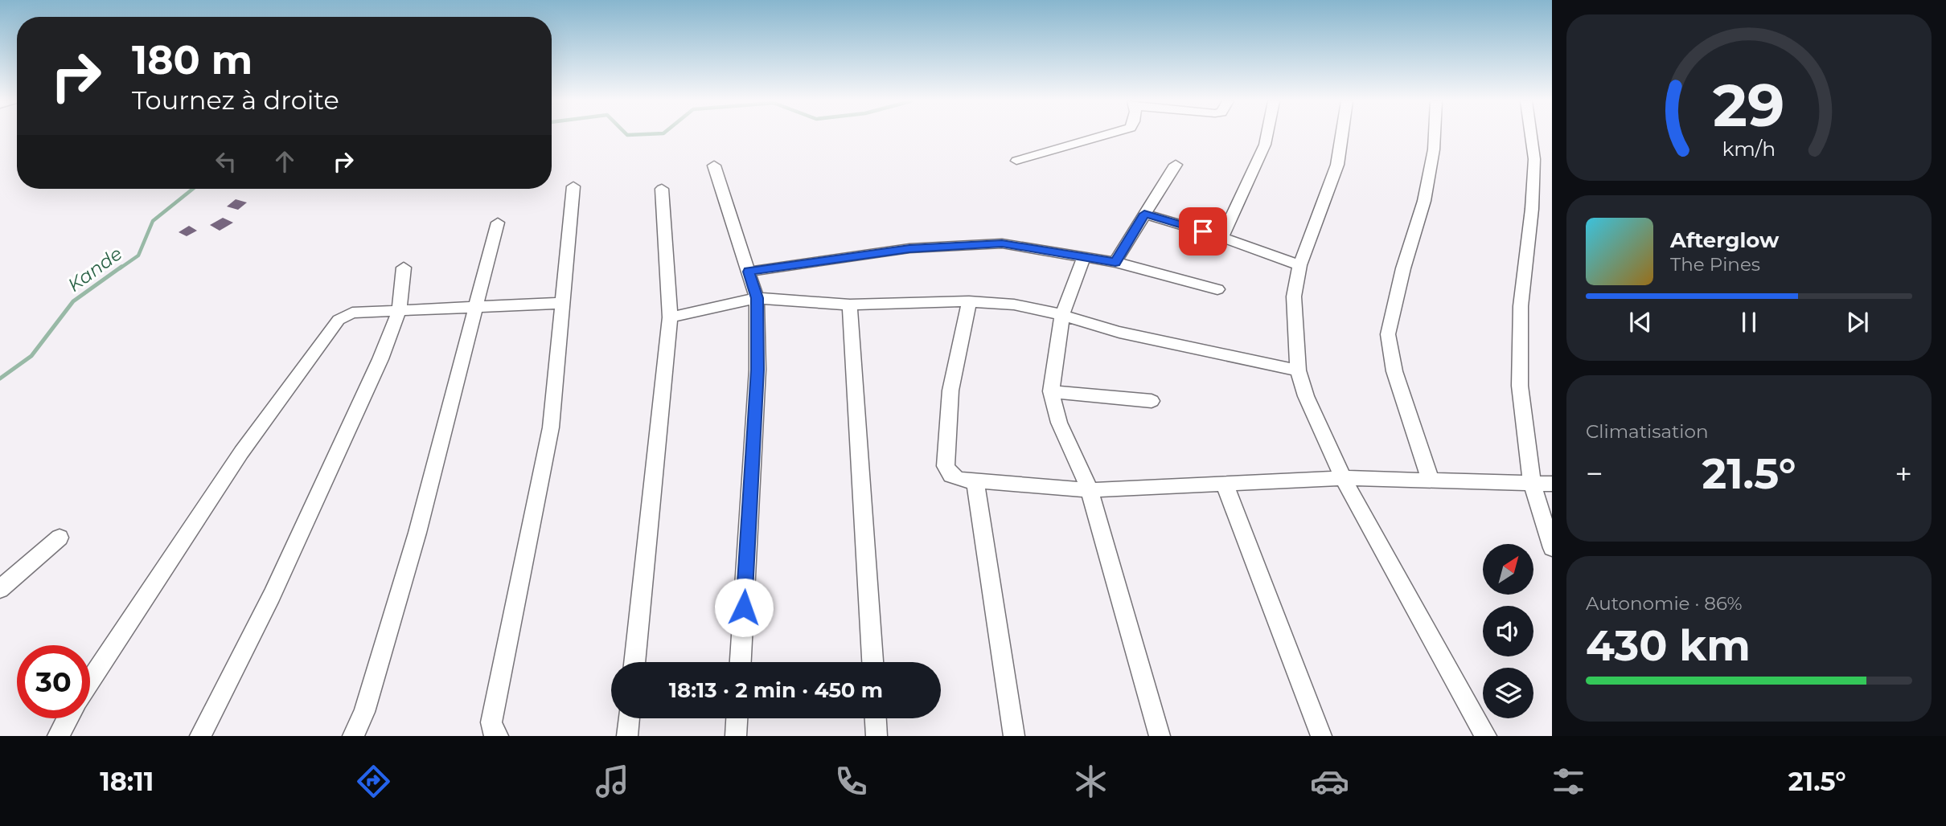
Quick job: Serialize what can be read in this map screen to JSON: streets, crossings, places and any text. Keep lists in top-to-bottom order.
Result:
{
  "water": ["Kande"],
  "north": "top right",
  "page": {
    "turn": ["180 m", "Tournez à droite"],
    "song": ["Afterglow", "The Pines"],
    "tile": [
      "Climatisation",
      ["Autonomie · 86%", "430 km"]
    ],
    "heat": ["−", "21.5°", "+"],
    "limit": "30",
    "trip": "18:13 · 2 min · 450 m",
    "tabs": ["18:11", "21.5°"],
    "gauge": ["29", "km/h"]
  }
}
